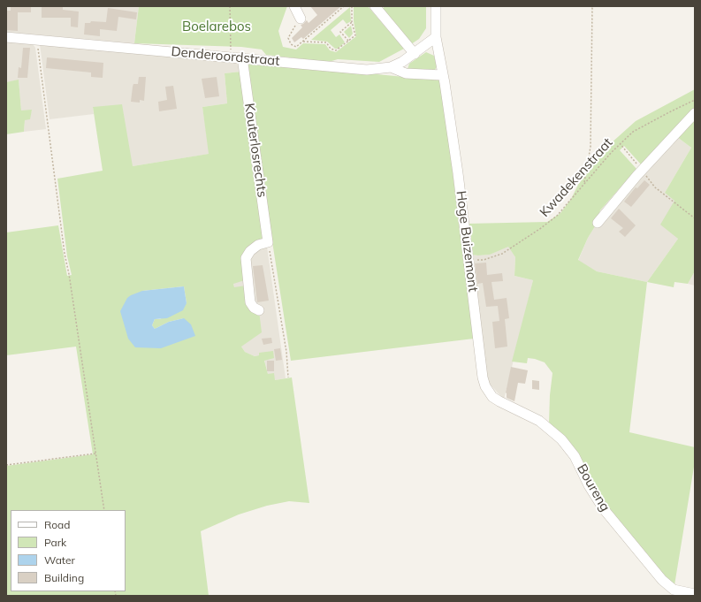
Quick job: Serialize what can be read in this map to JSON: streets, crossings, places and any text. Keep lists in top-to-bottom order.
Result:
{
  "streets": {
    "street": [
      "Denderoordstraat",
      "Kouterlosrechts",
      "Hoge Buizemont",
      "Boureng"
    ],
    "path": ["Kwadekenstraat"]
  },
  "crossings": [
    ["Denderoordstraat", "Kouterlosrechts"],
    ["Denderoordstraat", "Hoge Buizemont"],
    ["Kwadekenstraat", "Hoge Buizemont"],
    ["Hoge Buizemont", "Boureng"]
  ],
  "parks": ["Boelarebos"],
  "legend": [
    "Road",
    "Park",
    "Water",
    "Building"
  ]
}
